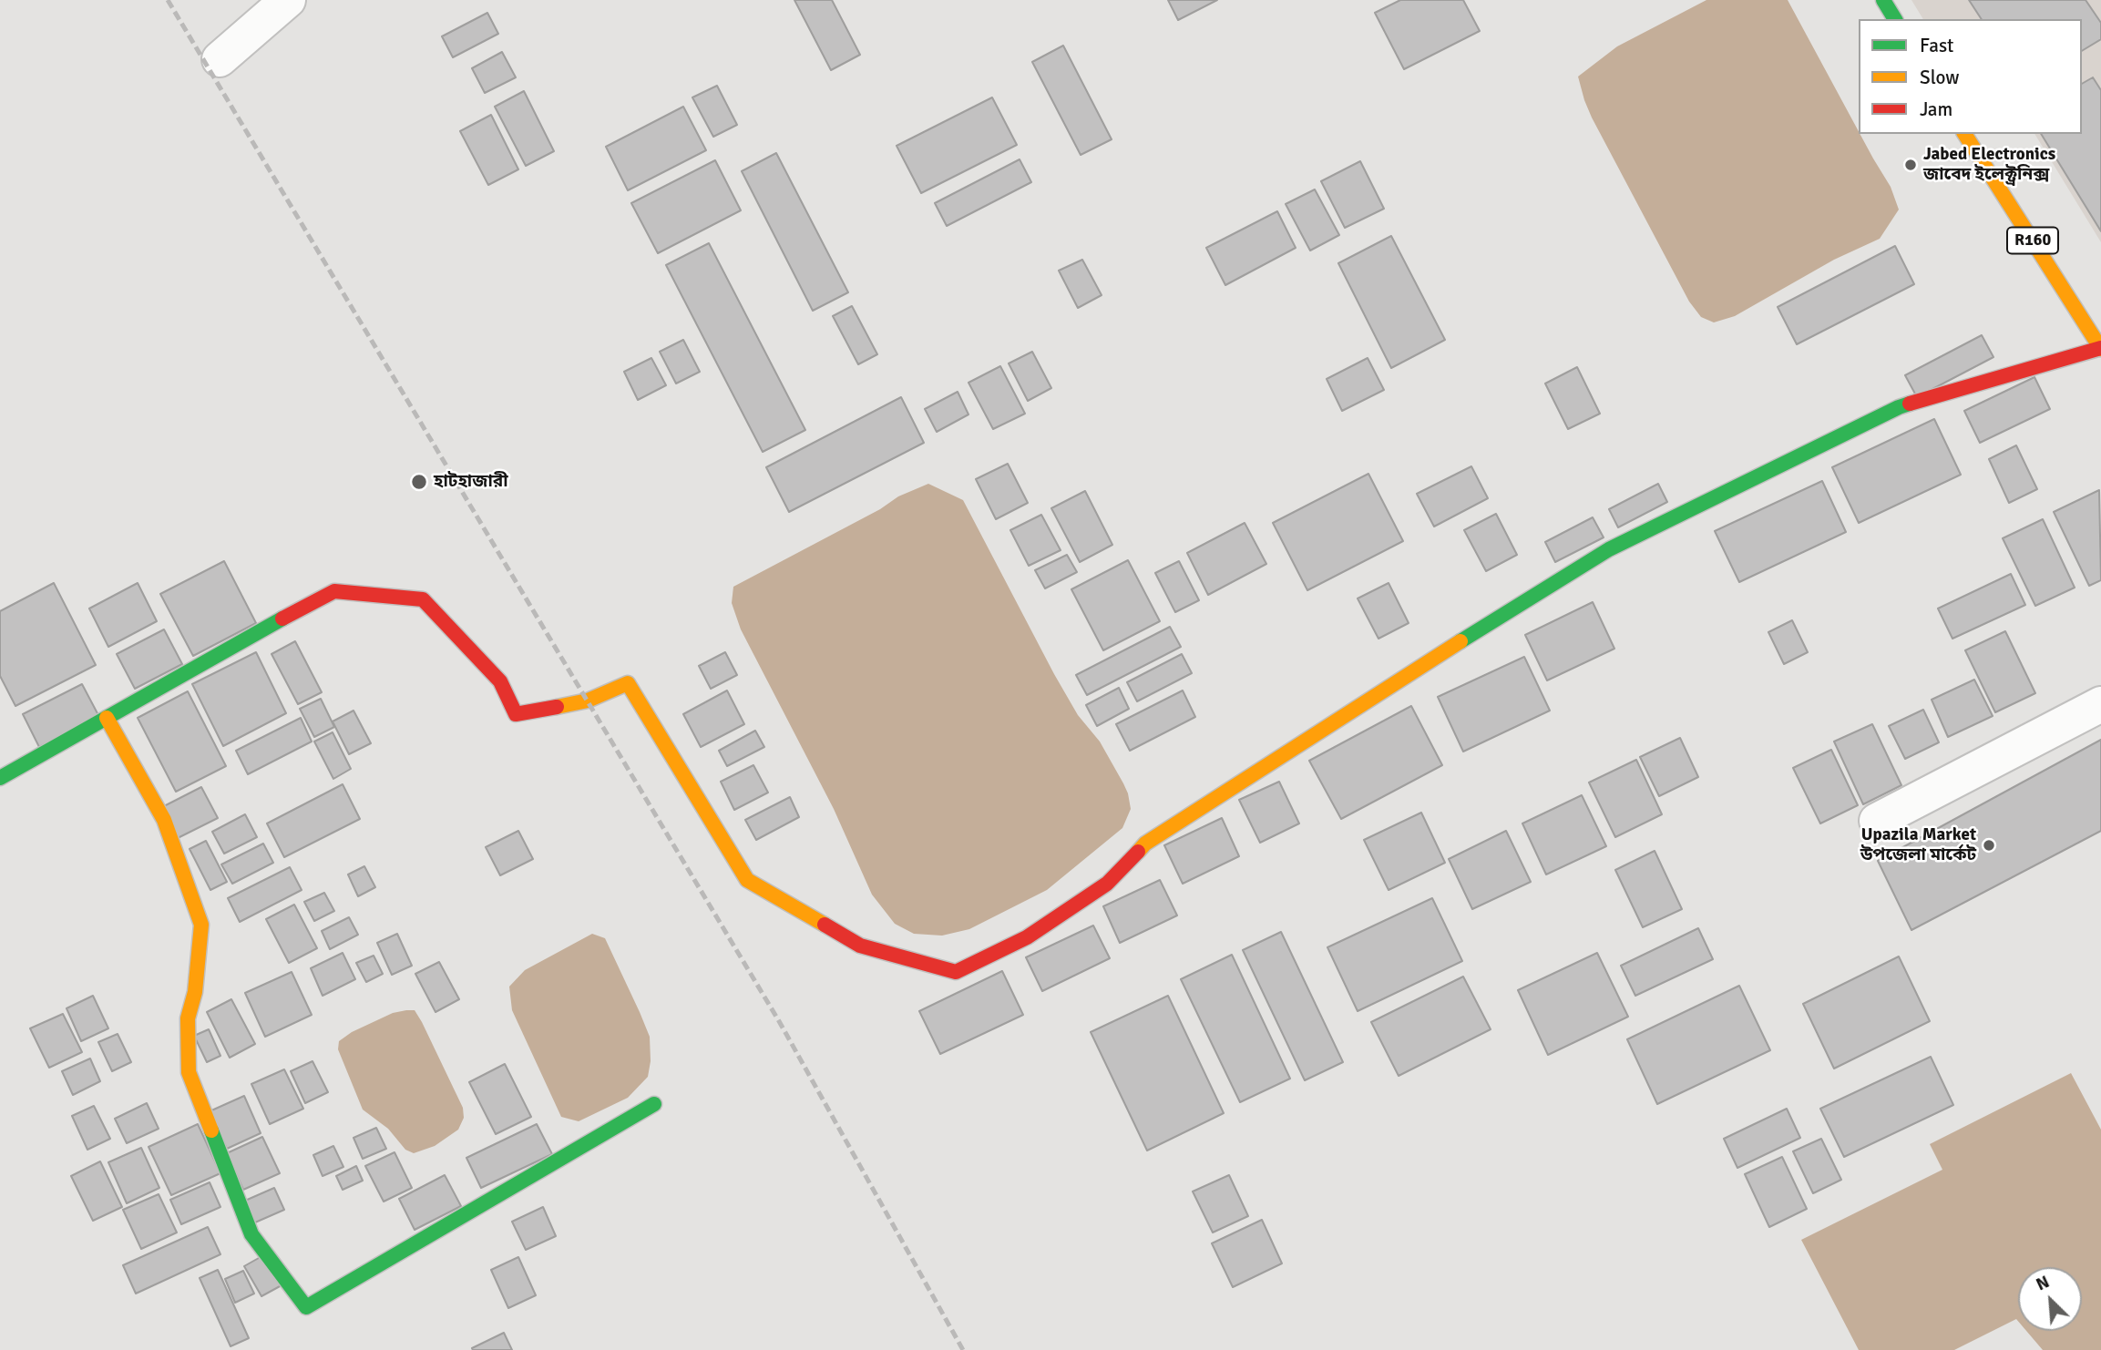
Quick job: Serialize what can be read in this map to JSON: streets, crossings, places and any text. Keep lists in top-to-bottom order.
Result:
{
  "streets": {
    "street": ["R160"]
  },
  "places": ["Jabed Electronics জাবেদ ইলেক্ট্রনিক্স", "হাটহাজারী", "Upazila Market উপজেলা মার্কেট"],
  "legend": ["Fast", "Slow", "Jam"],
  "north": "top left"
}
